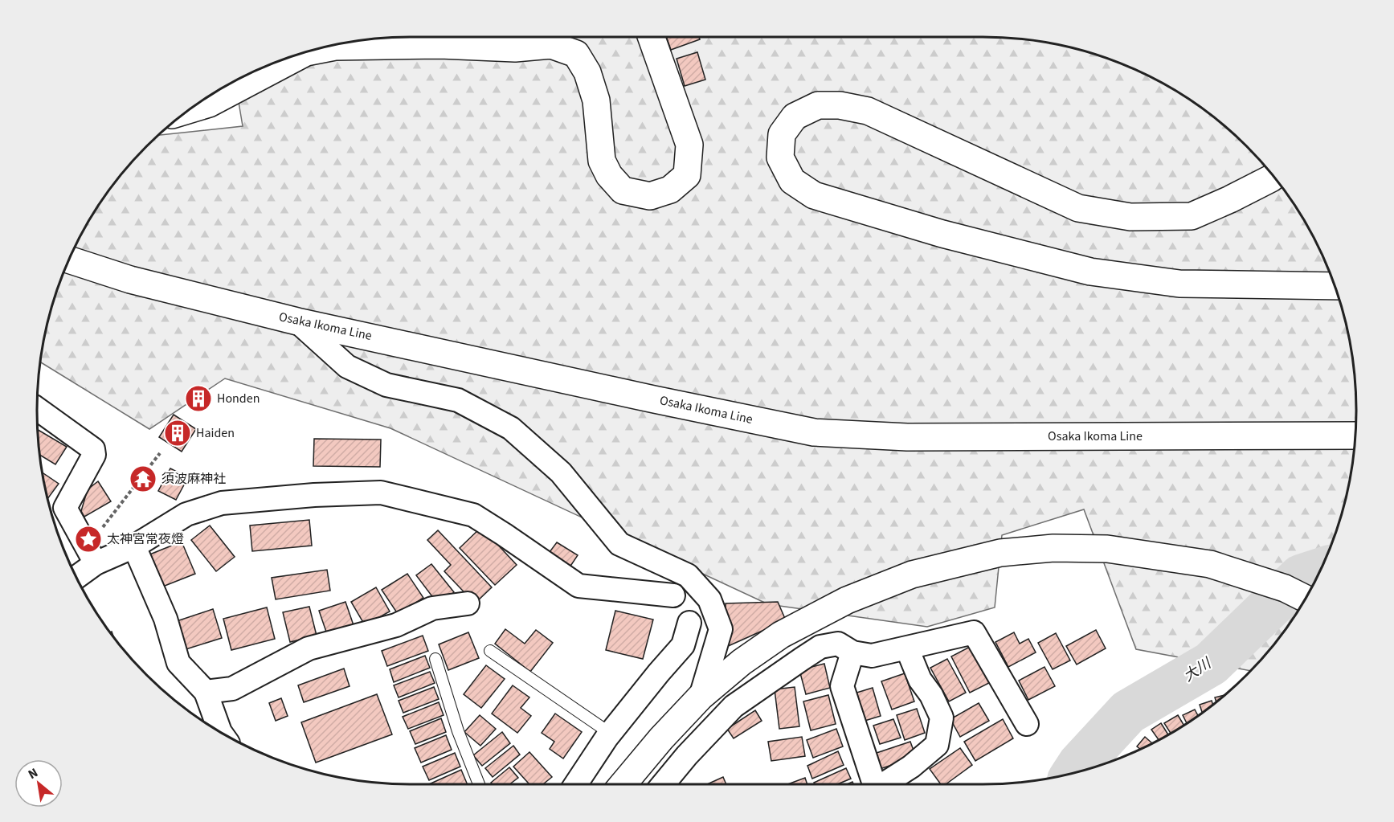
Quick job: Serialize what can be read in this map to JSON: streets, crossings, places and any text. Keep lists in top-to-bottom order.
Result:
{
  "streets": {
    "main road": ["Osaka Ikoma Line"]
  },
  "water": ["大川"],
  "places": {
    "building": ["Honden", "Haiden"],
    "temple": ["須波麻神社"],
    "place": ["太神宮常夜燈"]
  },
  "north": "top left"
}
